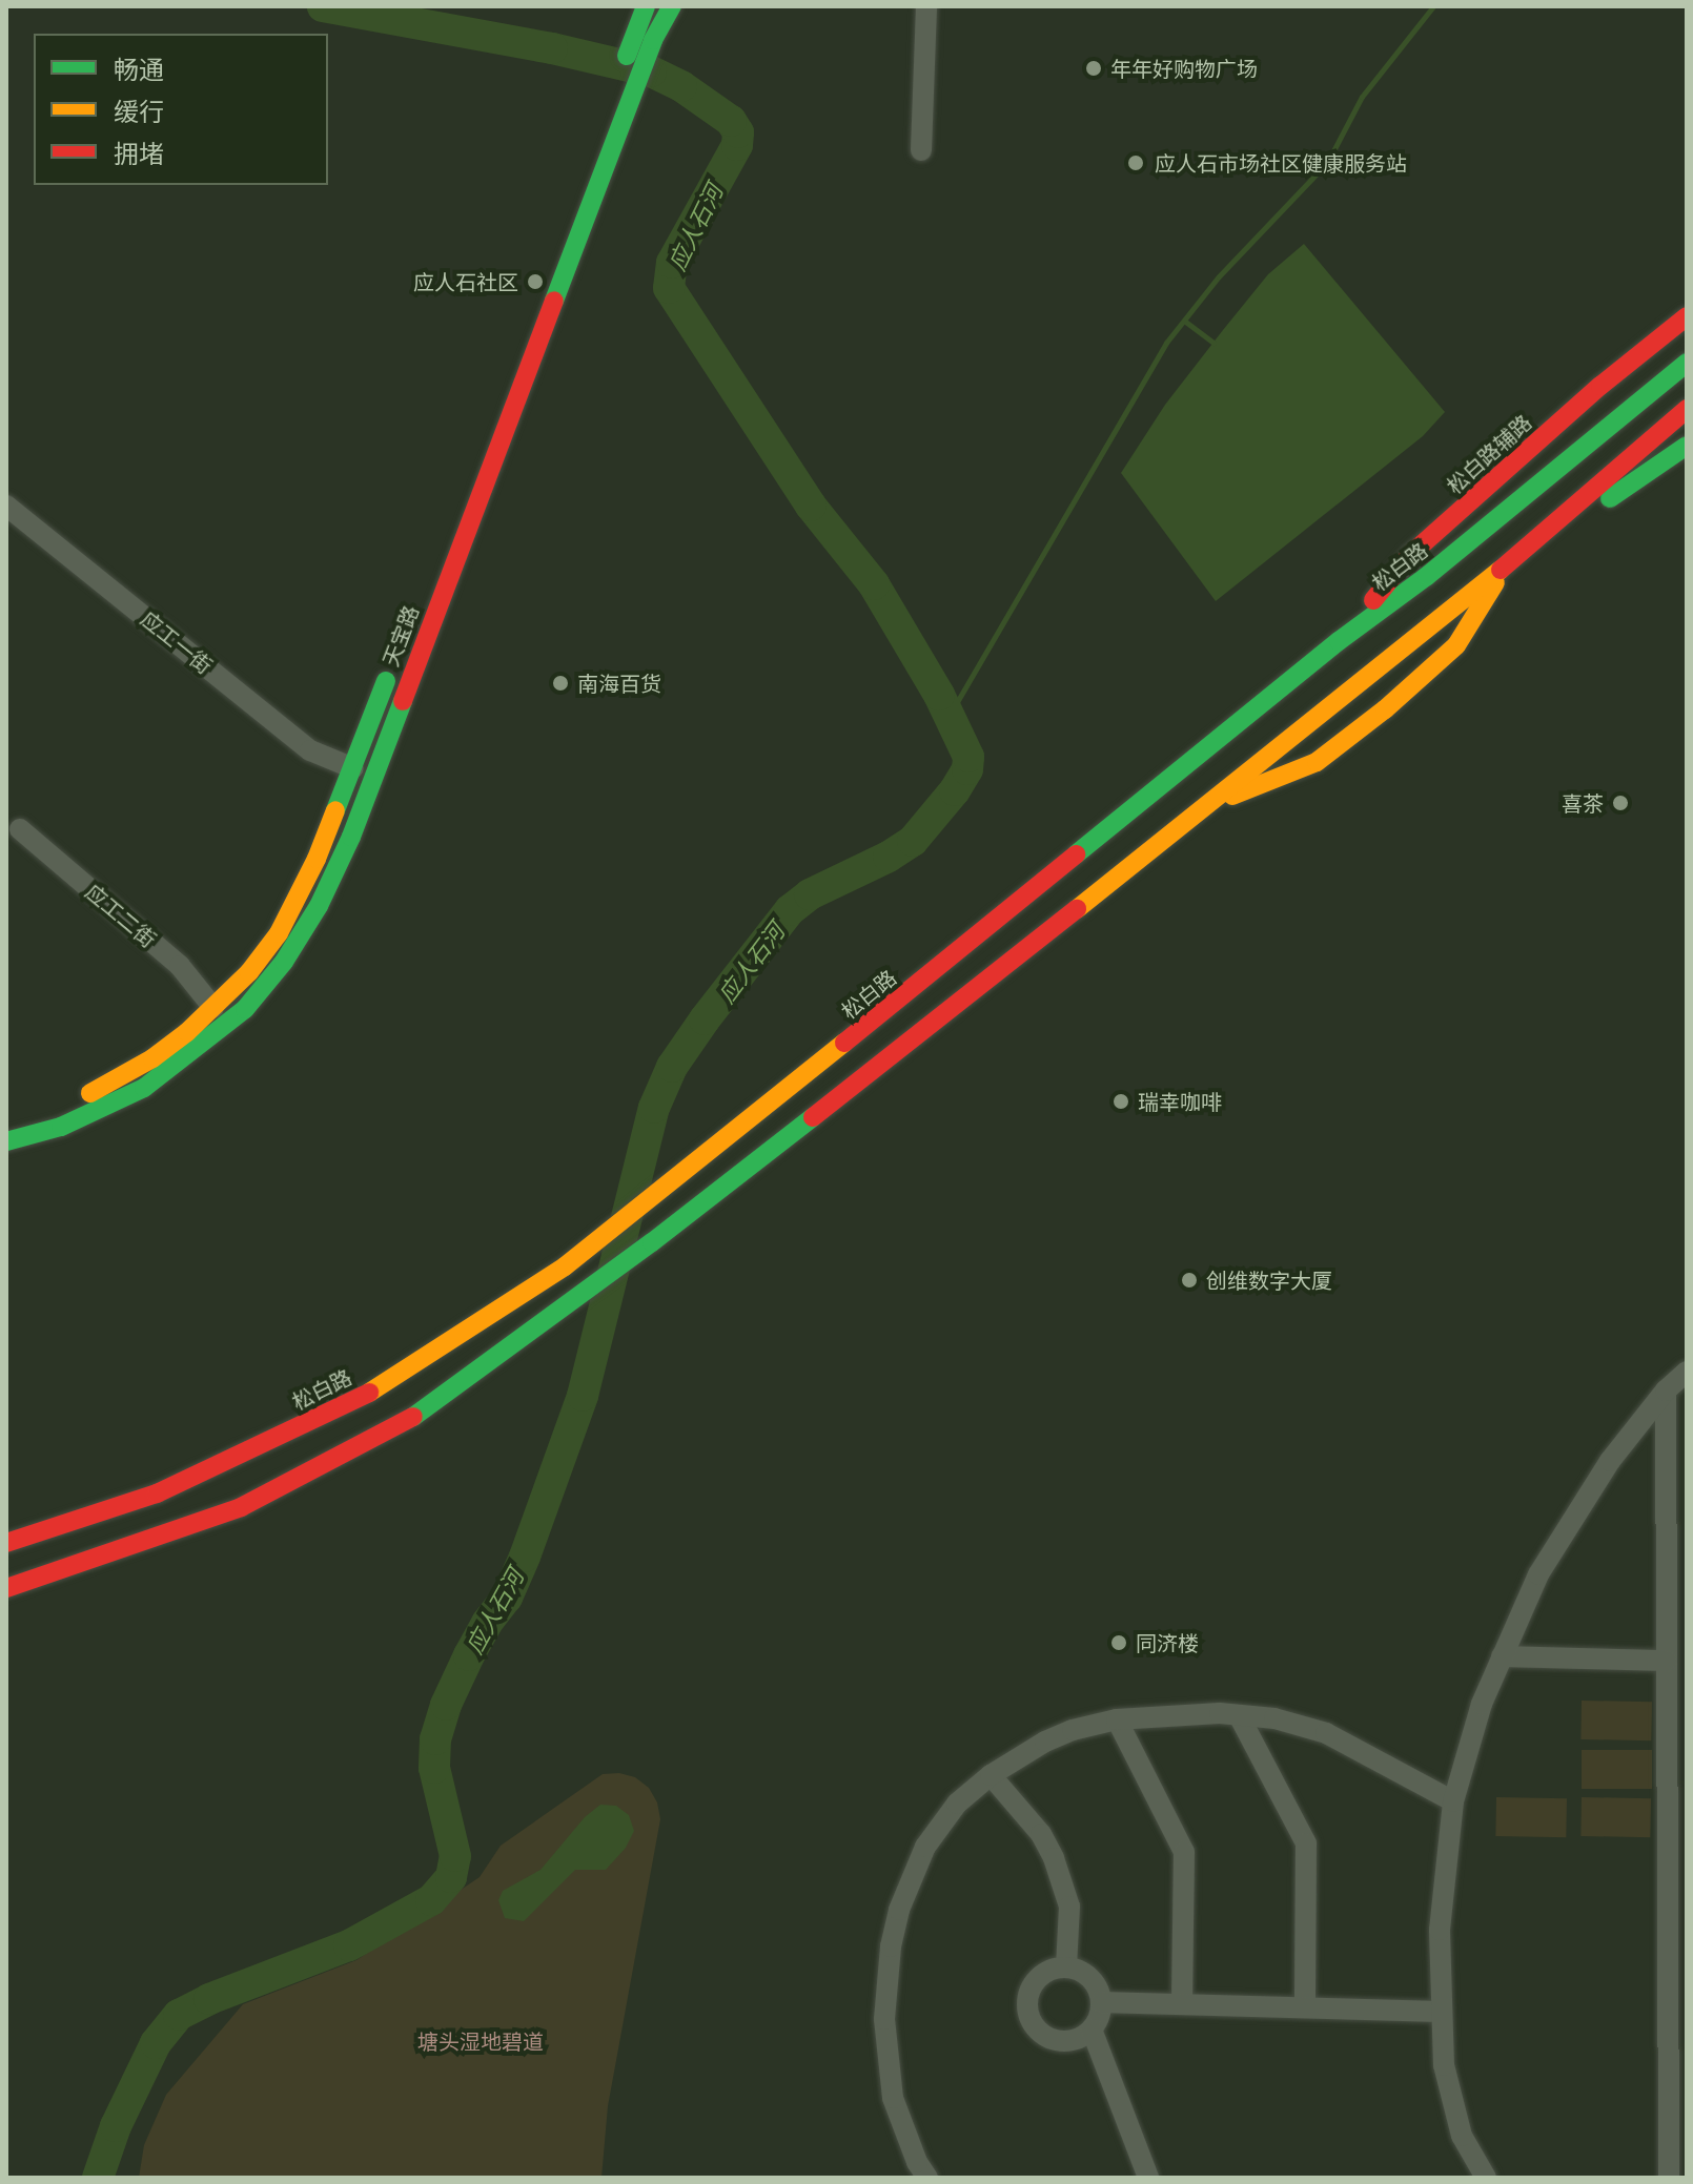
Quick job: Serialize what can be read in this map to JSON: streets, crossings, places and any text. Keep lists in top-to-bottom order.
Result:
{
  "streets": {
    "main road": ["松白路辅路", "松白路", "天宝路"],
    "street": ["应工一街", "应工二街"]
  },
  "crossings": [
    ["松白路辅路", "松白路"],
    ["天宝路", "应工一街"],
    ["天宝路", "应工二街"]
  ],
  "water": ["应人石河"],
  "parks": ["塘头湿地碧道"],
  "places": [
    "年年好购物广场",
    "应人石市场社区健康服务站",
    "应人石社区",
    "南海百货",
    "喜茶",
    "瑞幸咖啡",
    "创维数字大厦",
    "同济楼"
  ],
  "legend": ["畅通", "缓行", "拥堵"]
}
